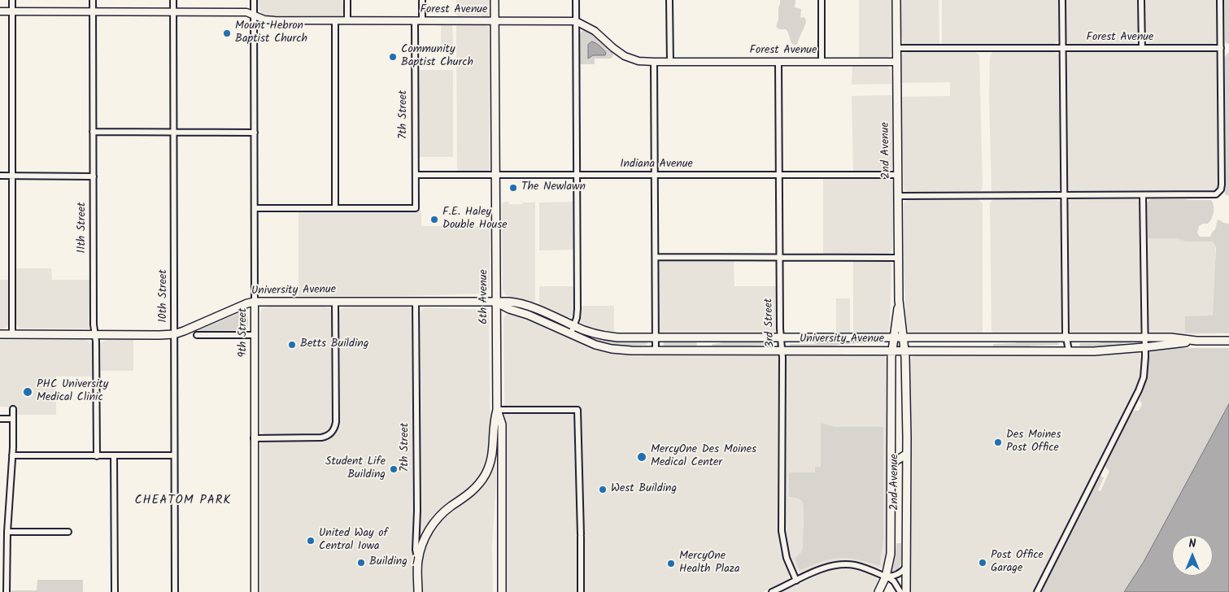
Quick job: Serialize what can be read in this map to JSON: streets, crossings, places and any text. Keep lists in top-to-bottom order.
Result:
{
  "streets": {
    "main road": [
      "7th Street",
      "2nd Avenue",
      "University Avenue",
      "6th Avenue"
    ],
    "street": [
      "Forest Avenue",
      "Indiana Avenue",
      "11th Street",
      "10th Street",
      "3rd Street",
      "9th Street"
    ]
  },
  "crossings": [
    ["Forest Avenue", "7th Street"],
    ["Forest Avenue", "2nd Avenue"],
    ["Forest Avenue", "11th Street"],
    ["Forest Avenue", "10th Street"],
    ["Forest Avenue", "6th Avenue"],
    ["Forest Avenue", "3rd Street"],
    ["Forest Avenue", "9th Street"],
    ["7th Street", "Indiana Avenue"],
    ["7th Street", "University Avenue"],
    ["2nd Avenue", "Indiana Avenue"],
    ["2nd Avenue", "University Avenue"],
    ["Indiana Avenue", "6th Avenue"],
    ["Indiana Avenue", "3rd Street"],
    ["11th Street", "University Avenue"],
    ["University Avenue", "10th Street"],
    ["University Avenue", "6th Avenue"],
    ["University Avenue", "3rd Street"],
    ["University Avenue", "9th Street"]
  ],
  "districts": ["CHEATOM PARK"],
  "places": [
    "Mount Hebron Baptist Church",
    "Community Baptist Church",
    "The Newlawn",
    "F.E. Haley Double House",
    "Betts Building",
    "PHC University Medical Clinic",
    "Des Moines Post Office",
    "MercyOne Des Moines Medical Center",
    "Student Life Building",
    "West Building",
    "United Way of Central Iowa",
    "Building 1",
    "Post Office Garage",
    "MercyOne Health Plaza"
  ],
  "north": "top"
}
